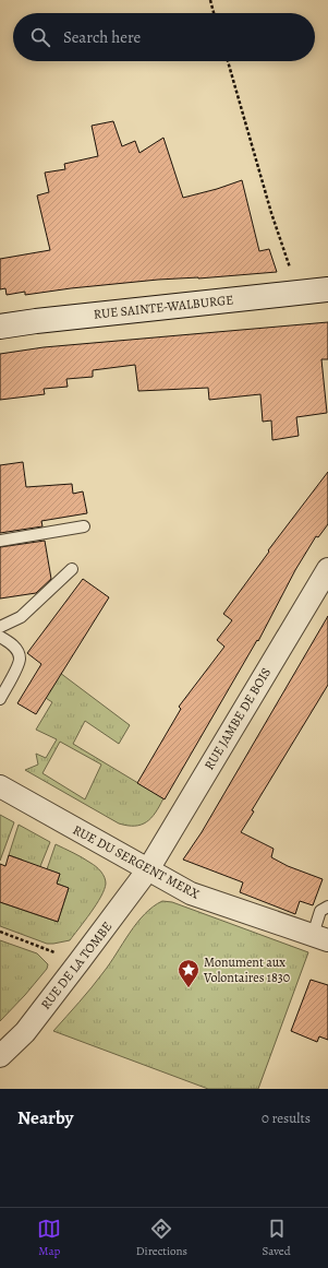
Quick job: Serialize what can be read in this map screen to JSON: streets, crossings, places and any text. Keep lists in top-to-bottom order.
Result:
{
  "streets": {
    "main road": ["RUE SAINTE-WALBURGE"],
    "street": ["RUE JAMBE DE BOIS", "RUE DU SERGENT MERX", "RUE DE LA TOMBE"]
  },
  "crossings": [
    ["RUE JAMBE DE BOIS", "RUE DU SERGENT MERX"],
    ["RUE JAMBE DE BOIS", "RUE DE LA TOMBE"],
    ["RUE DU SERGENT MERX", "RUE DE LA TOMBE"]
  ],
  "places": {
    "place": ["Monument aux Volontaires 1830"]
  },
  "page": {
    "search": "Search here",
    "heading": ["Nearby", "0 results"],
    "nav": ["Map", "Directions", "Saved"]
  }
}
